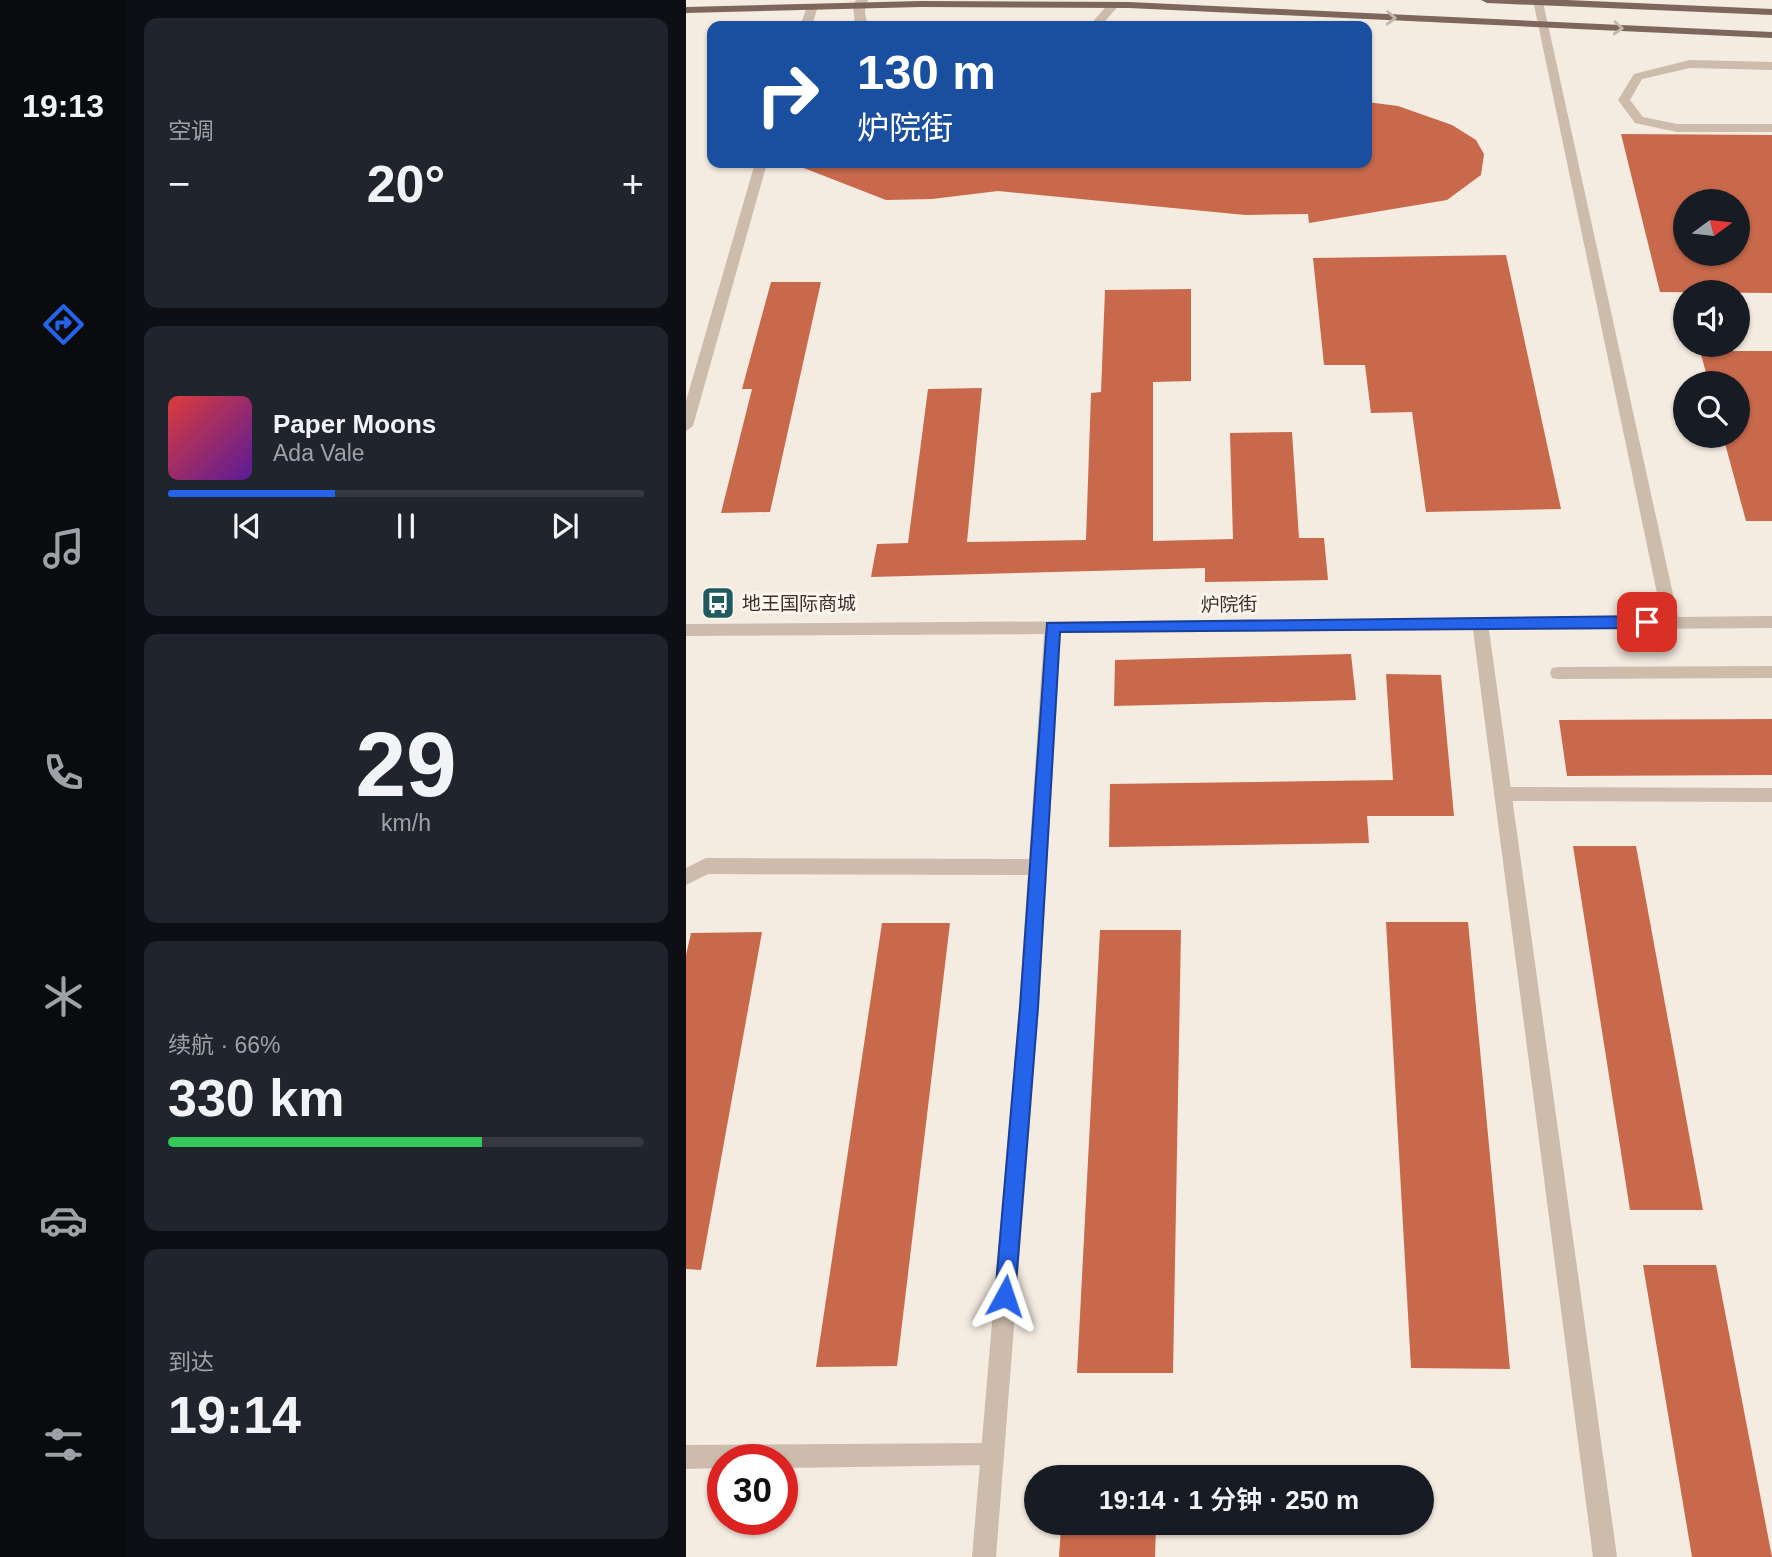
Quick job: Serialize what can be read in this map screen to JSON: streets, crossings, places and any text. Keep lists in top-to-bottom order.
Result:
{
  "streets": {
    "street": ["炉院街"]
  },
  "places": {
    "bus stop": ["地王国际商城"]
  },
  "north": "right",
  "page": {
    "tabs": "19:13",
    "tile": [
      "空调",
      ["29", "km/h"],
      ["续航 · 66%", "330 km"],
      ["到达", "19:14"]
    ],
    "turn": ["130 m", "炉院街"],
    "heat": ["−", "20°", "+"],
    "song": ["Paper Moons", "Ada Vale"],
    "limit": "30",
    "trip": "19:14 · 1 分钟 · 250 m"
  }
}
